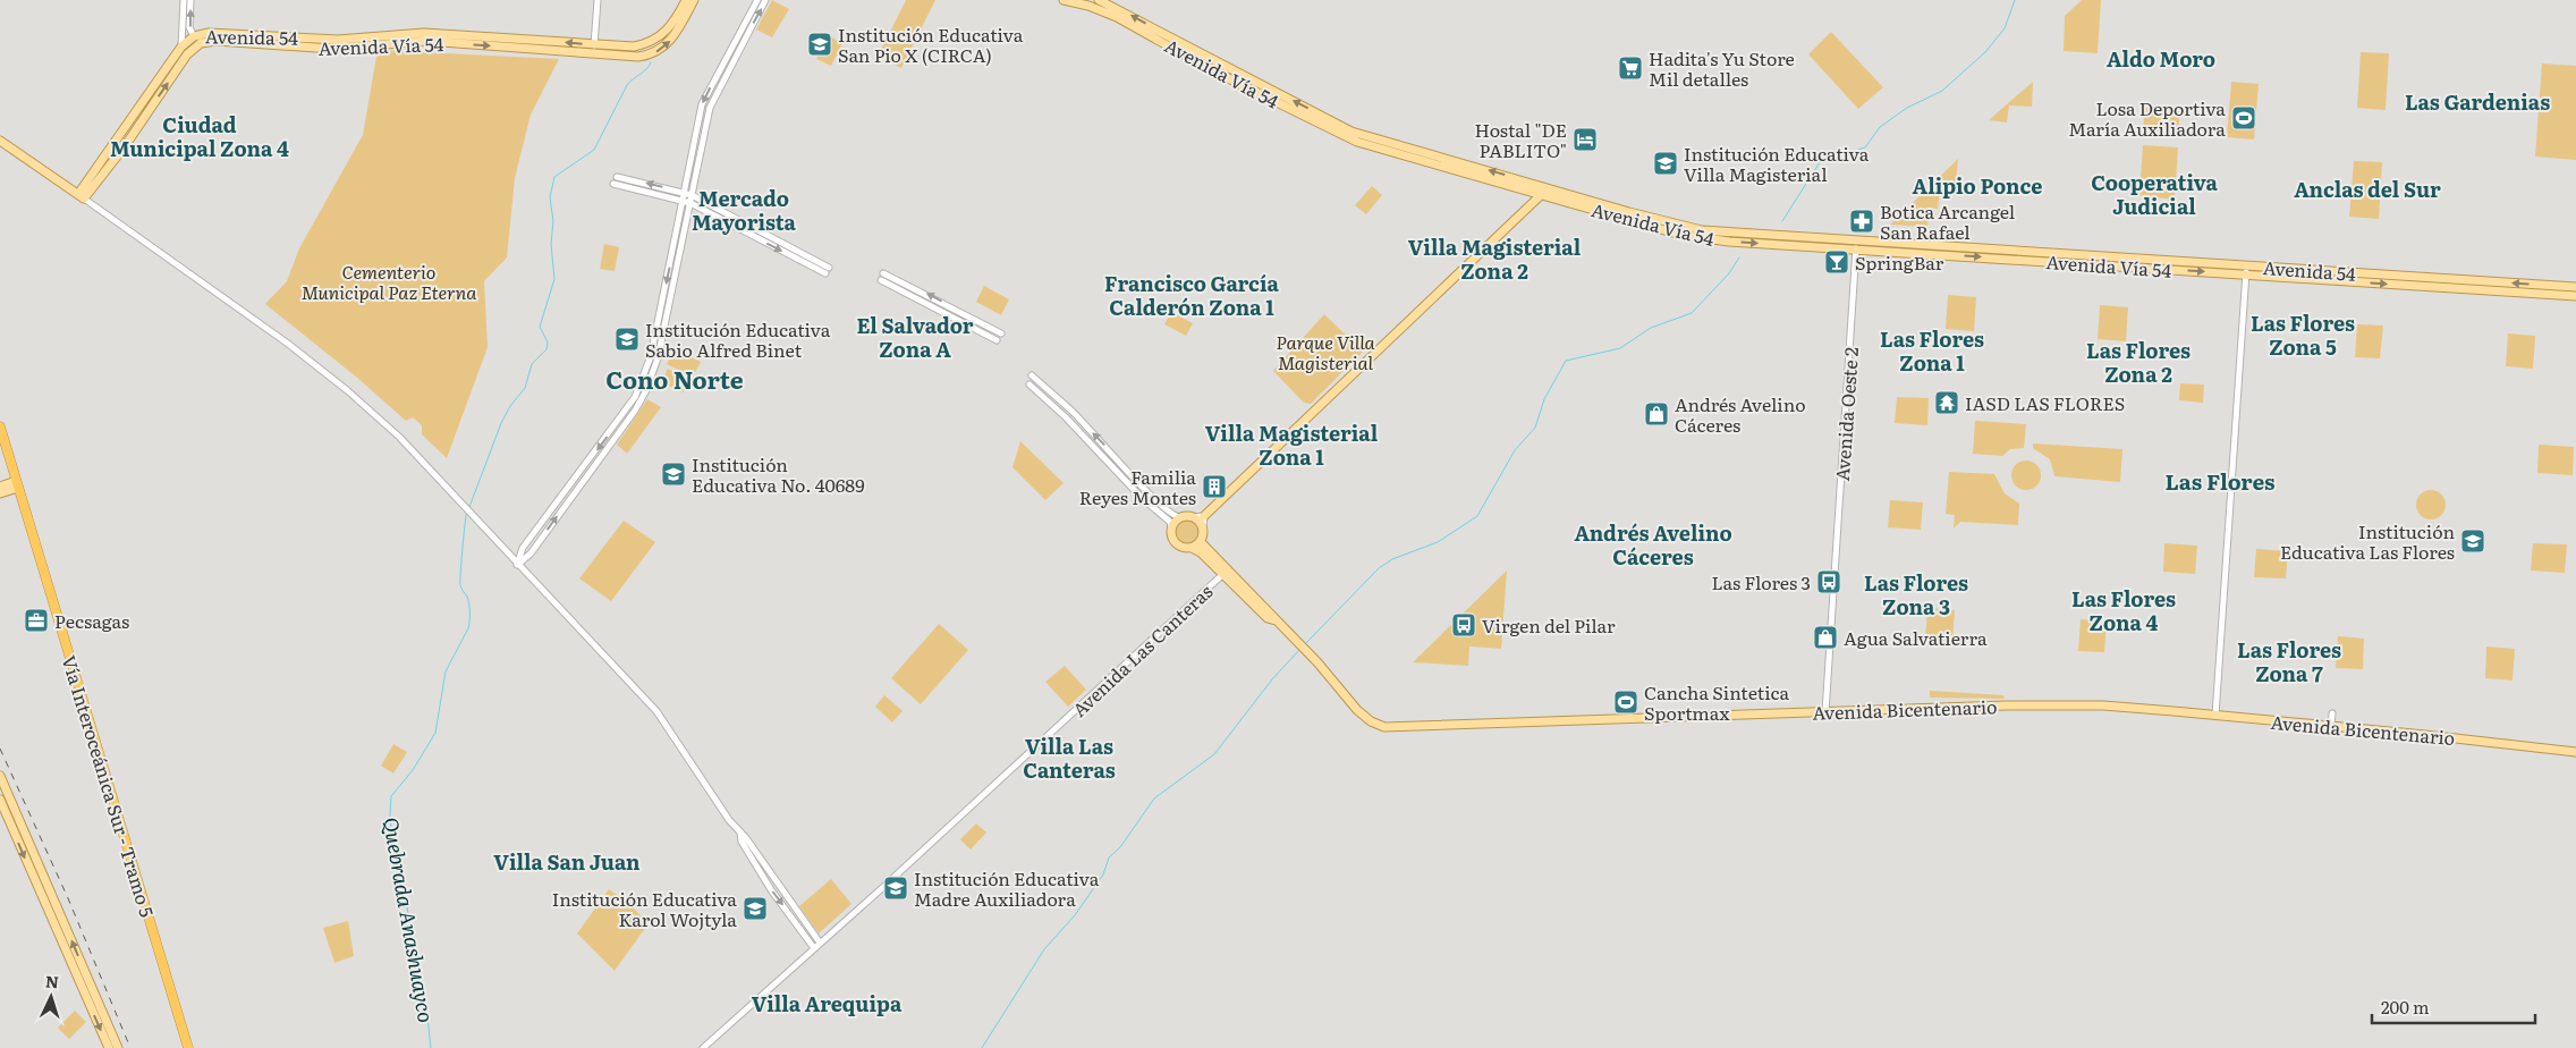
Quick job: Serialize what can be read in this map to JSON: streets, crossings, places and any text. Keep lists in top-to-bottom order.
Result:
{
  "streets": {
    "highway": ["Vía Interoceánica Sur - Tramo 5"],
    "main road": ["Avenida 54", "Avenida Vía 54", "Avenida Bicentenario"],
    "street": ["Avenida Oeste 2", "Avenida Las Canteras"]
  },
  "crossings": [
    ["Avenida 54", "Avenida Vía 54"],
    ["Avenida Vía 54", "Avenida Oeste 2"],
    ["Avenida Oeste 2", "Avenida Bicentenario"],
    ["Avenida Las Canteras", "Avenida Bicentenario"]
  ],
  "districts": [
    "Aldo Moro",
    "Las Gardenias",
    "Ciudad Municipal Zona 4",
    "Cooperativa Judicial",
    "Alipio Ponce",
    "Anclas del Sur",
    "Mercado Mayorista",
    "Villa Magisterial Zona 2",
    "Francisco García Calderón Zona 1",
    "Las Flores Zona 5",
    "El Salvador Zona A",
    "Las Flores Zona 1",
    "Las Flores Zona 2",
    "Cono Norte",
    "Villa Magisterial Zona 1",
    "Las Flores",
    "Andrés Avelino Cáceres",
    "Las Flores Zona 3",
    "Las Flores Zona 4",
    "Las Flores Zona 7",
    "Villa Las Canteras",
    "Villa San Juan",
    "Villa Arequipa"
  ],
  "water": ["Quebrada Anashuayco"],
  "parks": ["Cementerio Municipal Paz Eterna", "Parque Villa Magisterial"],
  "places": {
    "school or university": [
      "Institución Educativa San Pio X (CIRCA)",
      "Institución Educativa Villa Magisterial",
      "Institución Educativa Sabio Alfred Binet",
      "Institución Educativa No. 40689",
      "Institución Educativa Las Flores",
      "Institución Educativa Madre Auxiliadora",
      "Institución Educativa Karol Wojtyla"
    ],
    "supermarket": ["Hadita's Yu Store Mil detalles"],
    "sports": ["Losa Deportiva María Auxiliadora", "Cancha Sintetica Sportmax"],
    "hotel": ["Hostal \"DE PABLITO\""],
    "pharmacy": ["Botica Arcangel San Rafael"],
    "bar": ["SpringBar"],
    "temple": ["IASD LAS FLORES"],
    "shop": ["Andrés Avelino Cáceres", "Agua Salvatierra"],
    "building": ["Familia Reyes Montes"],
    "bus stop": ["Las Flores 3", "Virgen del Pilar"],
    "office": ["Pecsagas"]
  },
  "scale_bar": "200 m",
  "north": "top"
}
